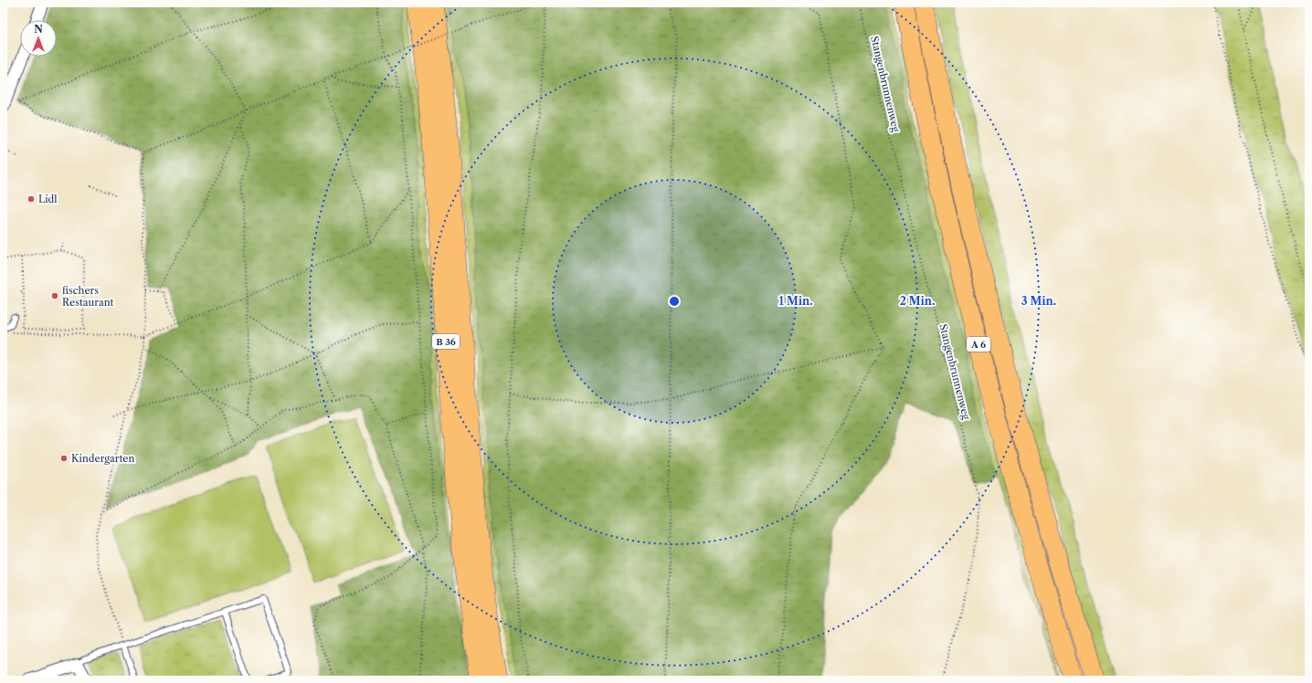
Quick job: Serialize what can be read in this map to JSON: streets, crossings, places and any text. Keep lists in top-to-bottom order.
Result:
{
  "streets": {
    "highway": ["B 36", "A 6"],
    "path": ["Stangenbrunnenweg"]
  },
  "places": ["Lidl", "fischers Restaurant", "Kindergarten"],
  "north": "top",
  "rings": ["1 Min.", "2 Min.", "3 Min."]
}
